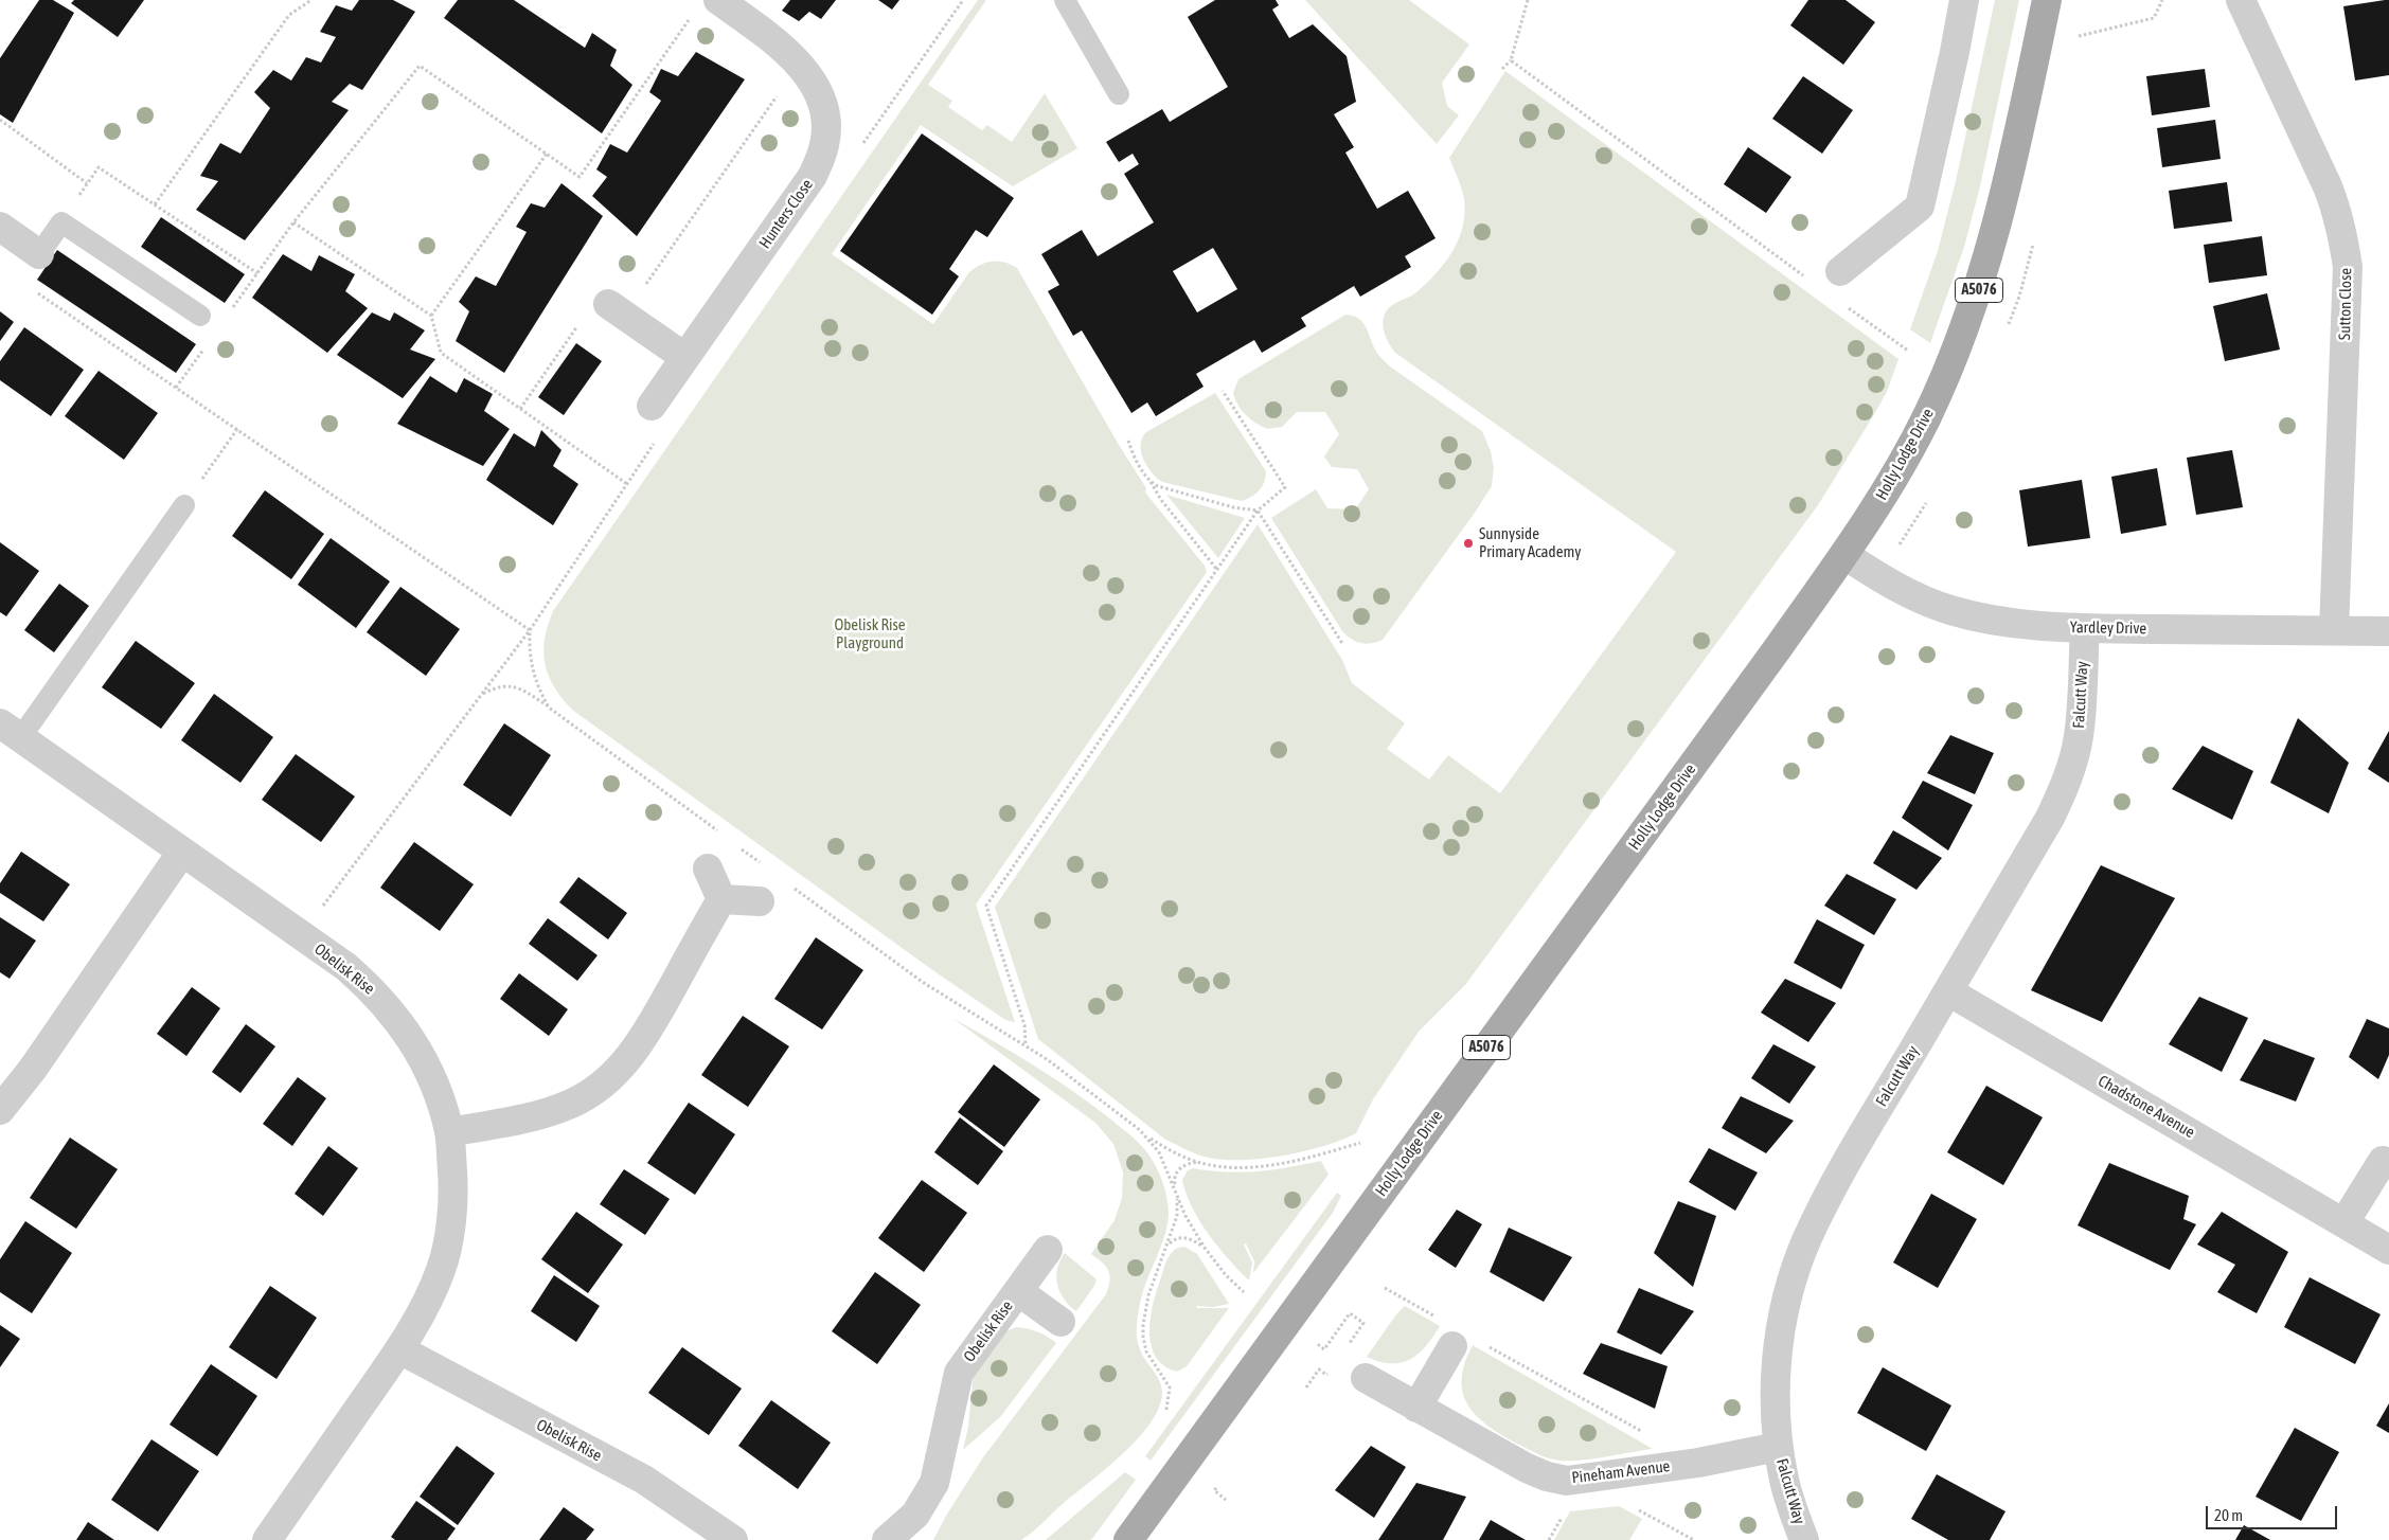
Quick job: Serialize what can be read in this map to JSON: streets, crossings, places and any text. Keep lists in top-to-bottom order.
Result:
{
  "streets": {
    "main road": ["A5076", "Holly Lodge Drive"],
    "street": [
      "Hunters Close",
      "Sutton Close",
      "Yardley Drive",
      "Falcutt Way",
      "Obelisk Rise",
      "Chadstone Avenue",
      "Pineham Avenue"
    ]
  },
  "crossings": [
    ["Sutton Close", "Yardley Drive"],
    ["Holly Lodge Drive", "Yardley Drive"],
    ["Yardley Drive", "Falcutt Way"],
    ["Falcutt Way", "Chadstone Avenue"],
    ["Falcutt Way", "Pineham Avenue"]
  ],
  "parks": ["Obelisk Rise Playground"],
  "places": ["Sunnyside Primary Academy"],
  "scale_bar": "20 m"
}
